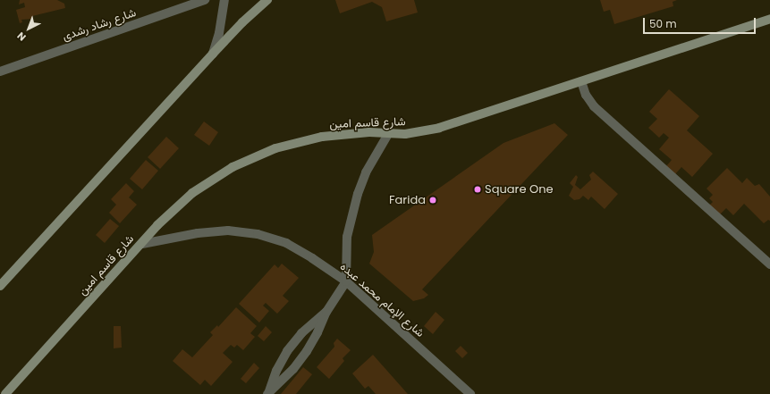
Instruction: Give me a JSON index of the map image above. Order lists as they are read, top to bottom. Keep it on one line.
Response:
{"streets":{"main road":["شارع قاسم امين"],"street":["شارع رشاد رشدى","شارع الإمام محمد عبده"]},"crossings":[["شارع قاسم امين","شارع الإمام محمد عبده"]],"places":["Square One","Farida"],"scale_bar":"50 m","north":"bottom left"}
